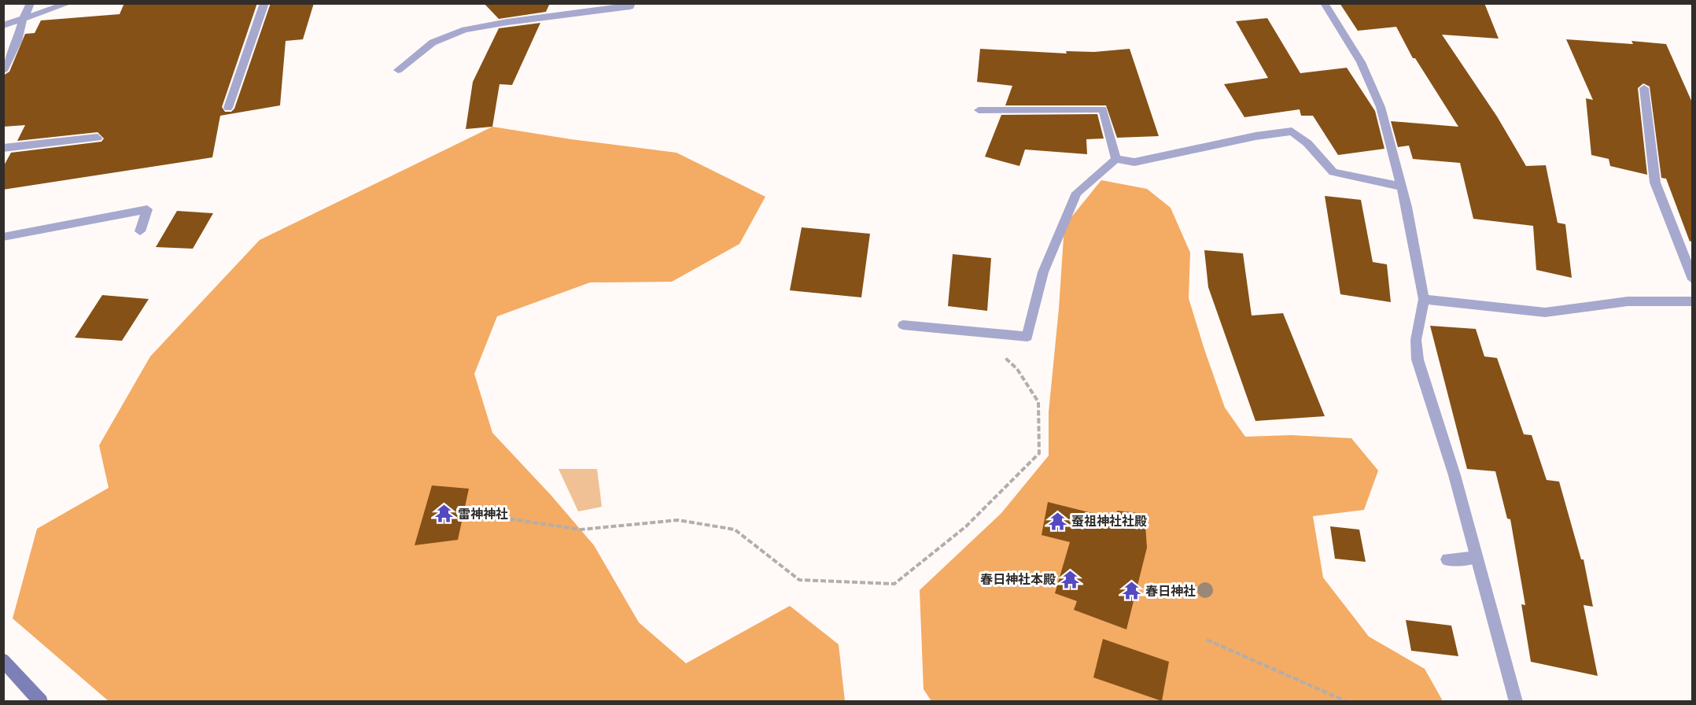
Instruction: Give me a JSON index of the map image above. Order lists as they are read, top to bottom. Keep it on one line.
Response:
{"places":{"temple":["雷神神社","蚕祖神社社殿","春日神社本殿","春日神社"]}}
